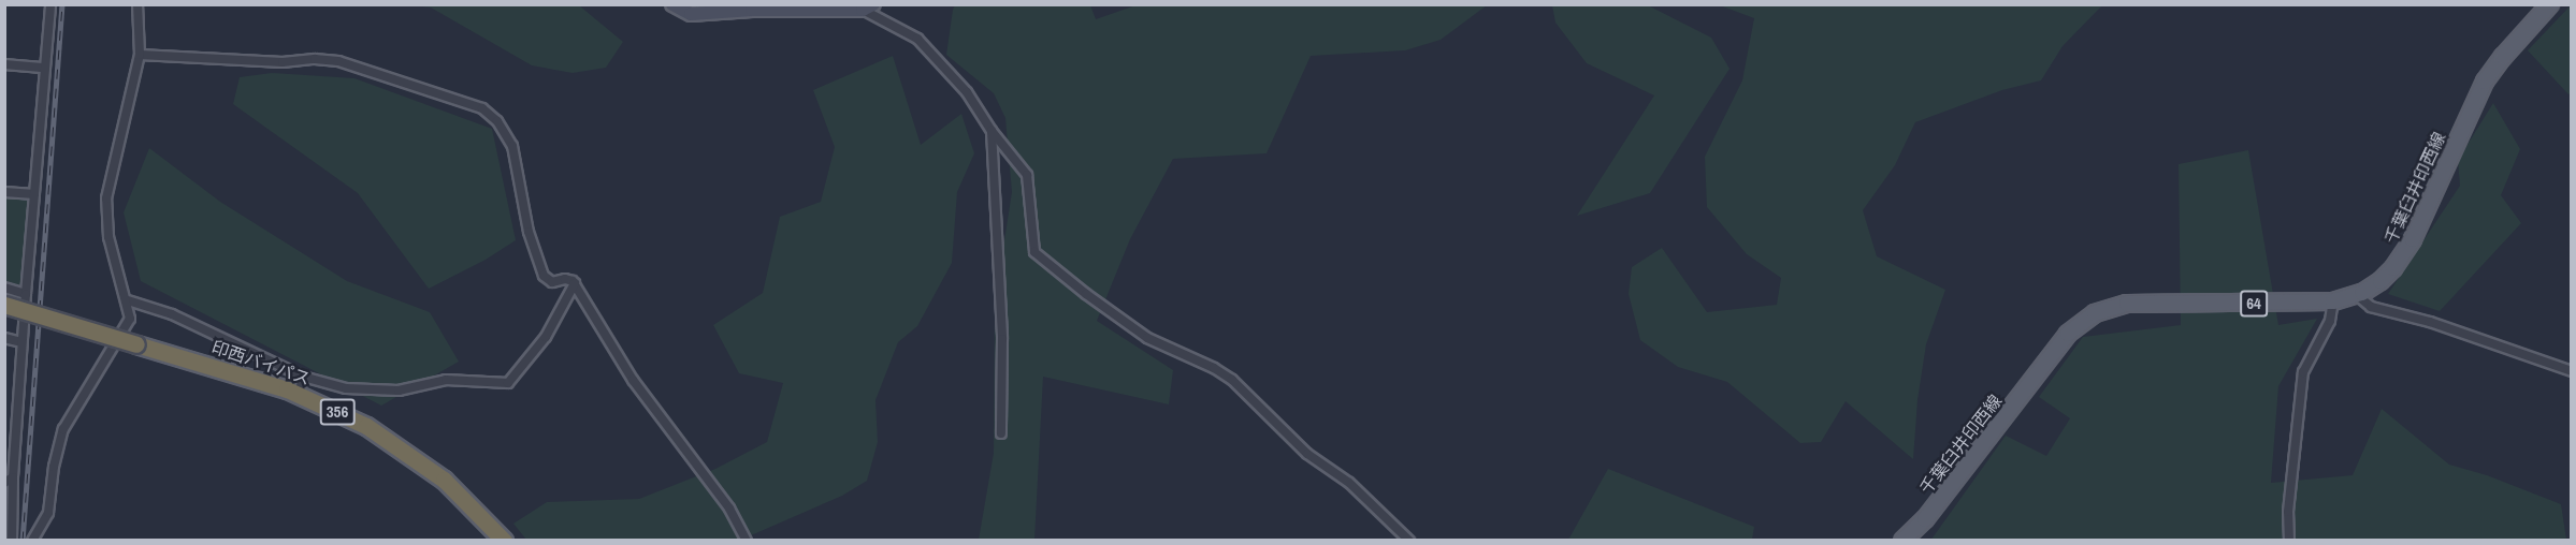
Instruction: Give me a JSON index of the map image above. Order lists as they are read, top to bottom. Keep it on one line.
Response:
{"streets":{"highway":["印西バイパス","356"],"main road":["千葉臼井印西線","64"]}}
